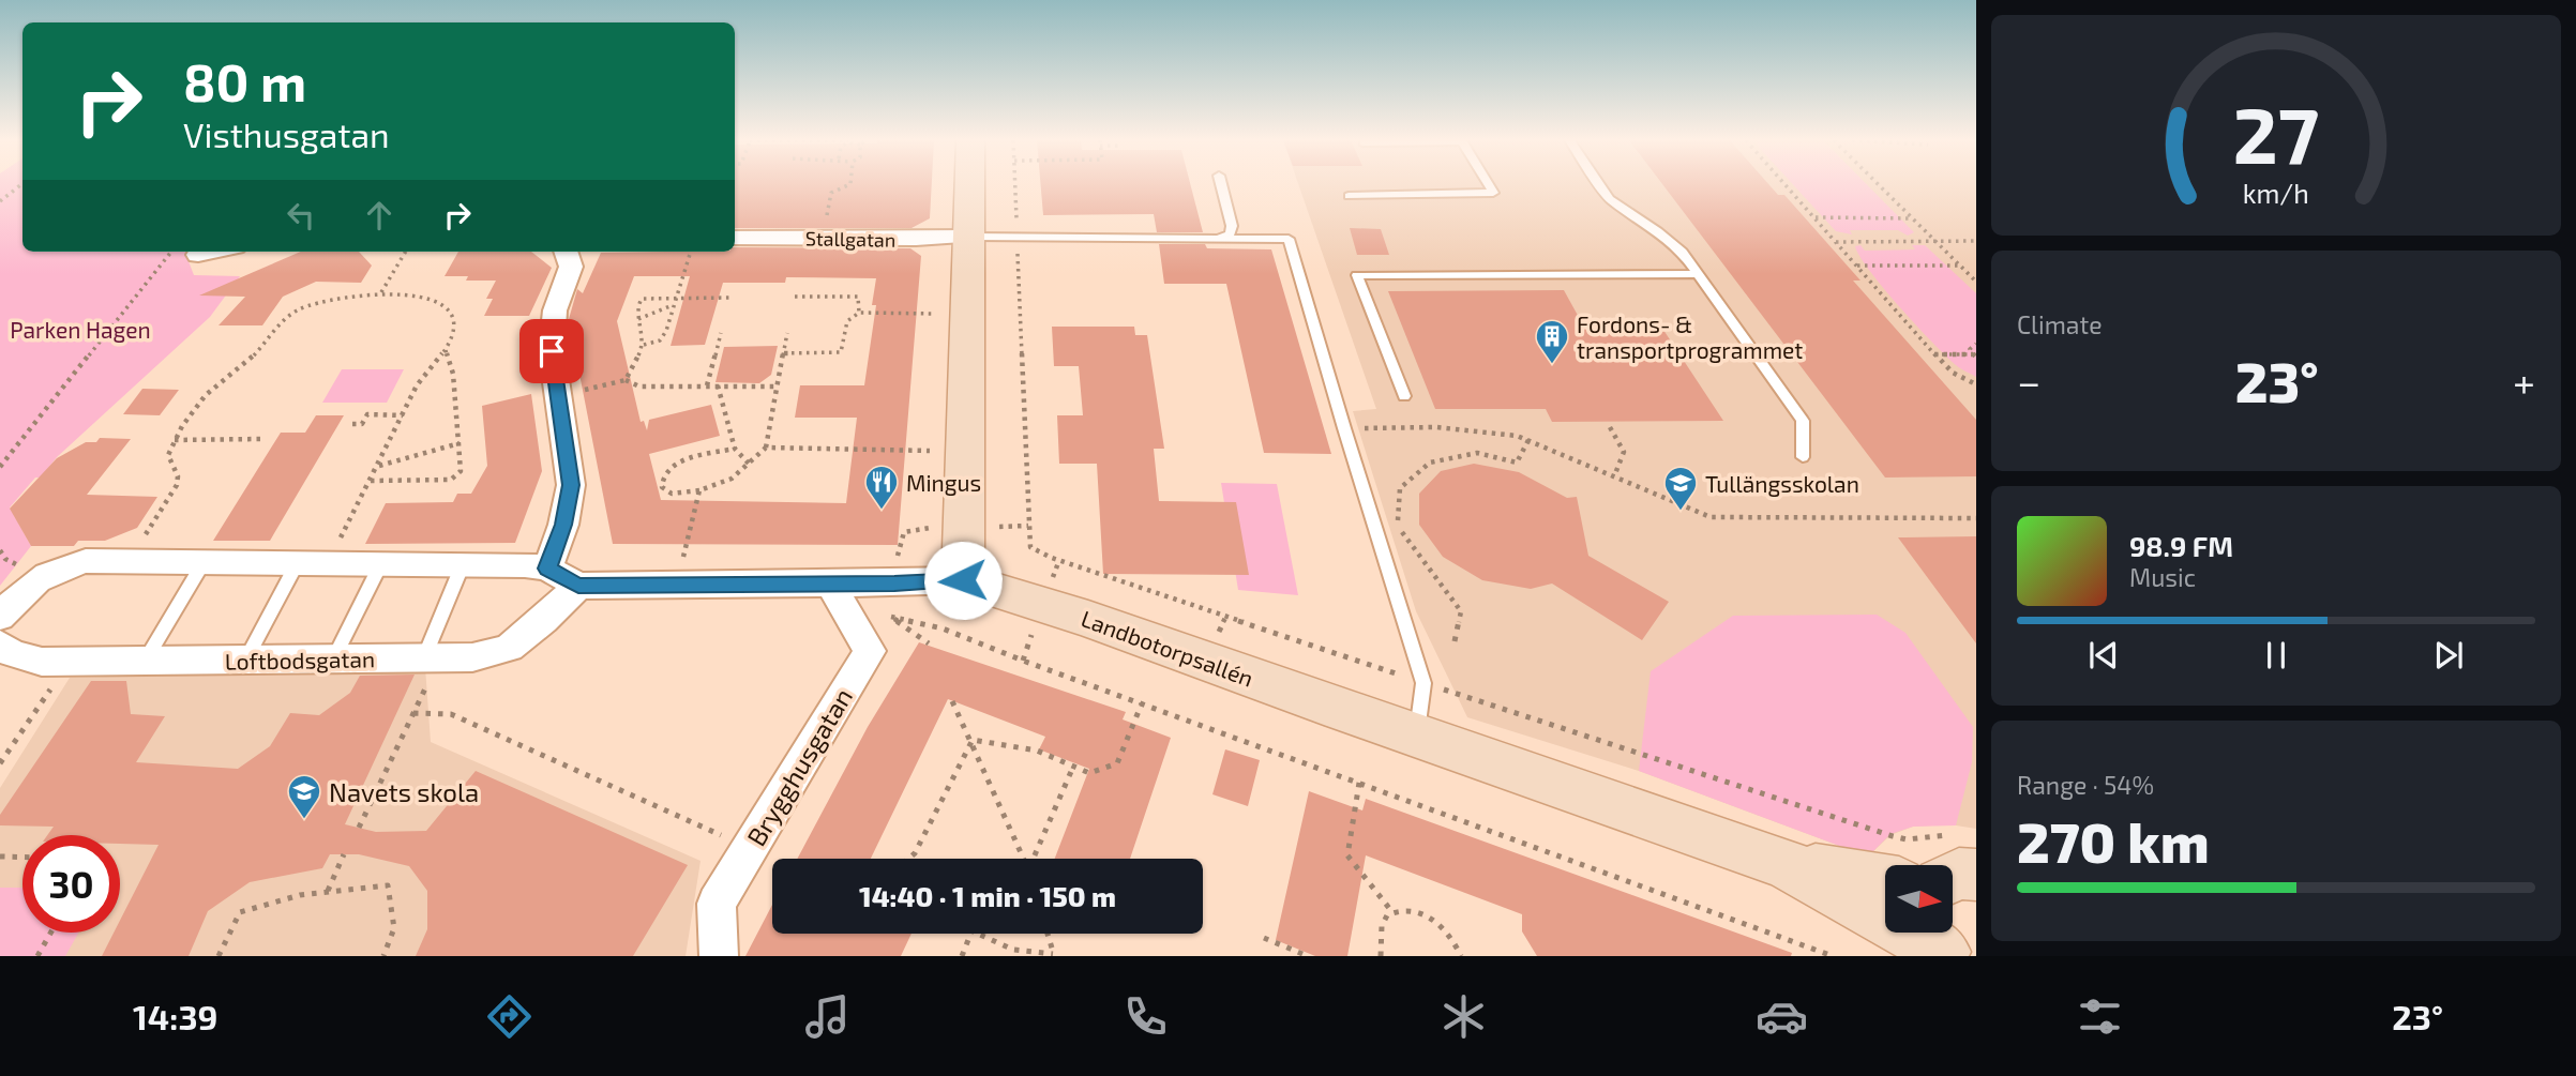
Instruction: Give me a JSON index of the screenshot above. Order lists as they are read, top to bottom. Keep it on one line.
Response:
{"streets":{"street":["Stallgatan","Landbotorpsallén","Loftbodsgatan","Brygghusgatan"]},"parks":["Parken Hagen"],"places":{"building":["Fordons- & transportprogrammet"],"restaurant":["Mingus"],"school or university":["Tullängsskolan","Navets skola"]},"north":"right","page":{"turn":["80 m","Visthusgatan"],"tile":["Climate",["Range · 54%","270 km"]],"heat":["−","23°","+"],"song":["98.9 FM","Music"],"limit":"30","trip":"14:40 · 1 min · 150 m","tabs":["14:39","23°"],"gauge":["27","km/h"]}}
